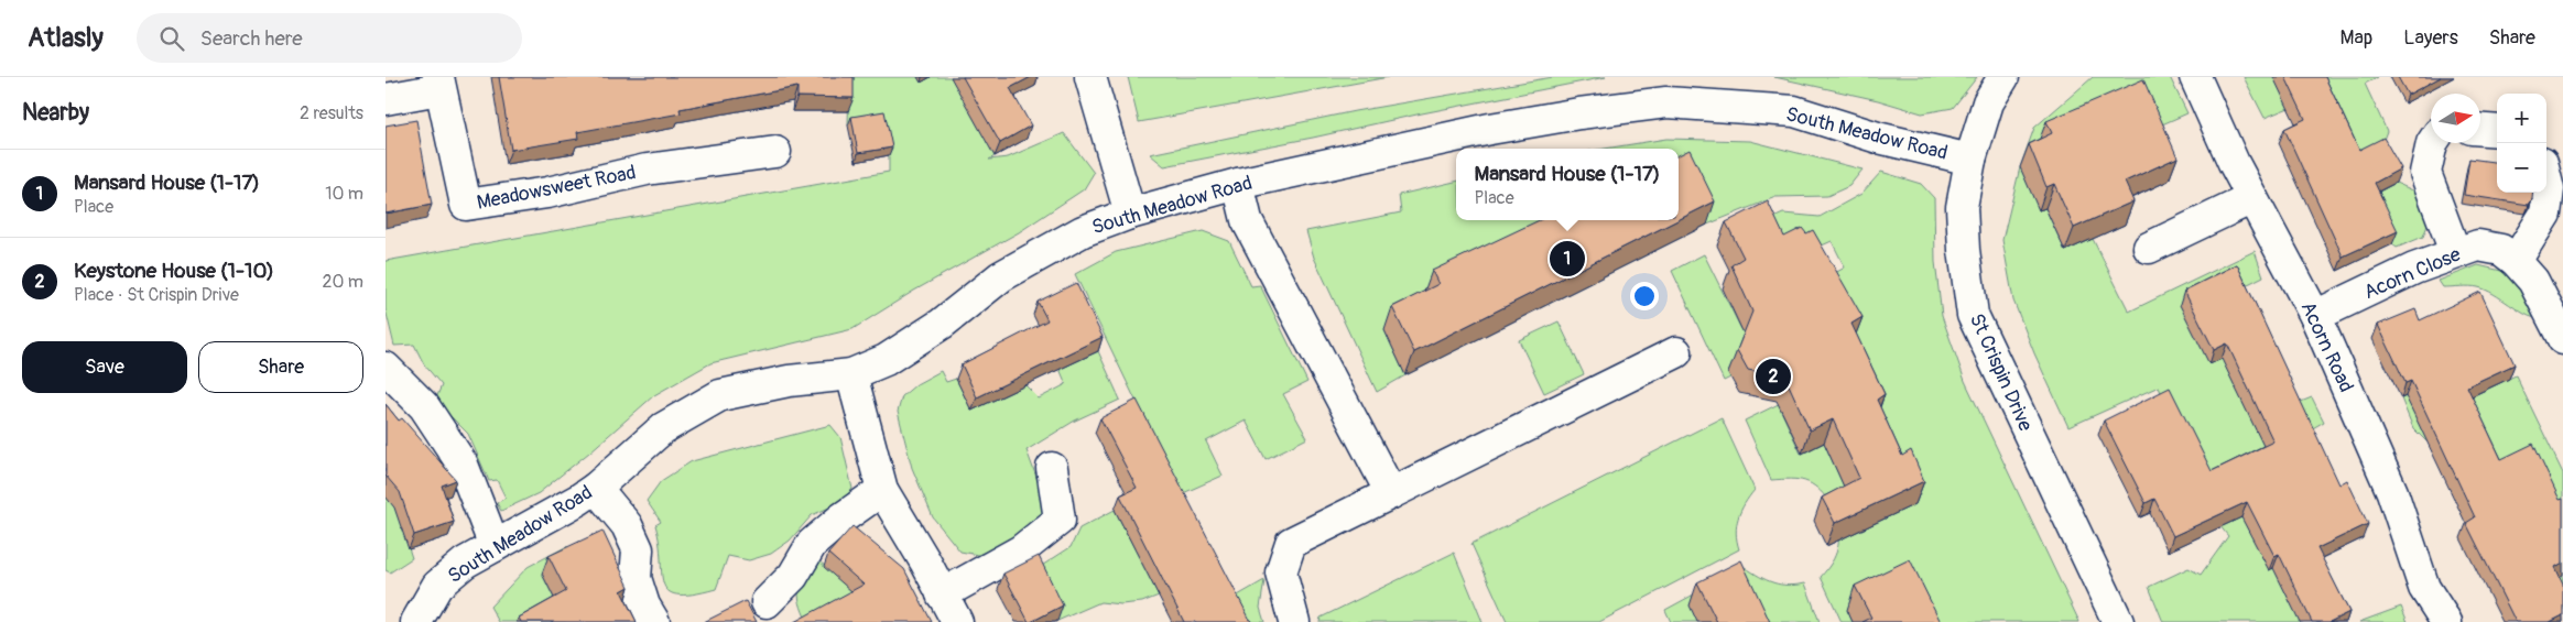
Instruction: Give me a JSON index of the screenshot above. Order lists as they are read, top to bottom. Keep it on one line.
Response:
{"streets":{"street":["South Meadow Road","Meadowsweet Road","Acorn Close","Acorn Road","St Crispin Drive"]},"crossings":[["South Meadow Road","St Crispin Drive"],["Acorn Close","Acorn Road"]],"north":"right","page":{"header":"Atlasly","search":"Search here","nav":["Map","Layers","Share"],"heading":["Nearby","2 results"],"map_buttons":["+","−"],"list":[{"mark":"1","name":"Mansard House (1-17)","note":"Place","value":"10 m"},{"mark":"2","name":"Keystone House (1-10)","note":"Place · St Crispin Drive","value":"20 m"}],"popup":["Mansard House (1-17)","Place"],"pins":["1","2"],"buttons":["Save","Share"]}}
